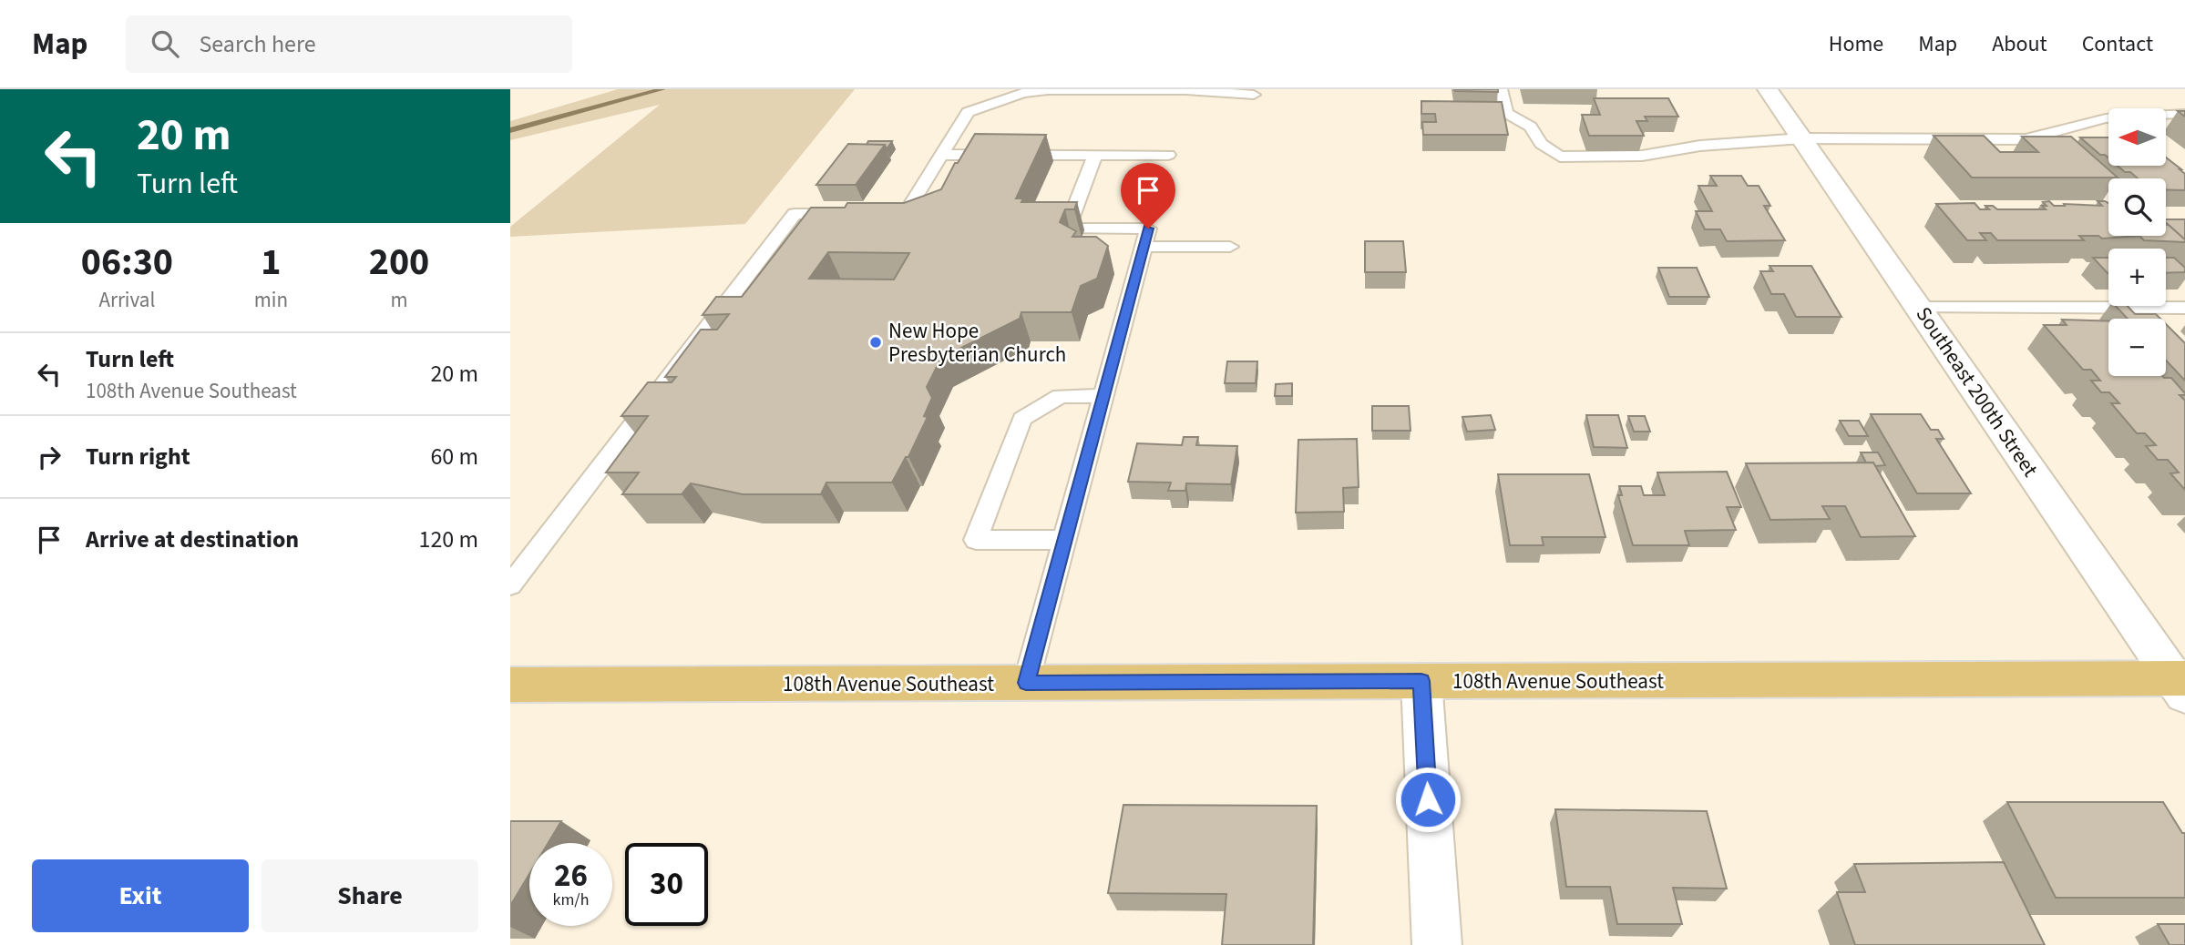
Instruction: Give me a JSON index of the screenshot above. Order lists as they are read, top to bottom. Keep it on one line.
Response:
{"streets":{"main road":["108th Avenue Southeast"],"street":["Southeast 200th Street"]},"crossings":[["Southeast 200th Street","108th Avenue Southeast"]],"places":["New Hope Presbyterian Church"],"north":"left","page":{"header":"Map","search":"Search here","nav":["Home","Map","About","Contact"],"turn":["20 m","Turn left"],"map_buttons":["+","−"],"eta":["06:30","Arrival","1","min","200","m"],"list":[{"name":"Turn left","note":"108th Avenue Southeast","value":"20 m"},{"name":"Turn right","value":"60 m"},{"name":"Arrive at destination","value":"120 m"}],"speed":"26 km/h","limit":"30","buttons":["Exit","Share"]}}
